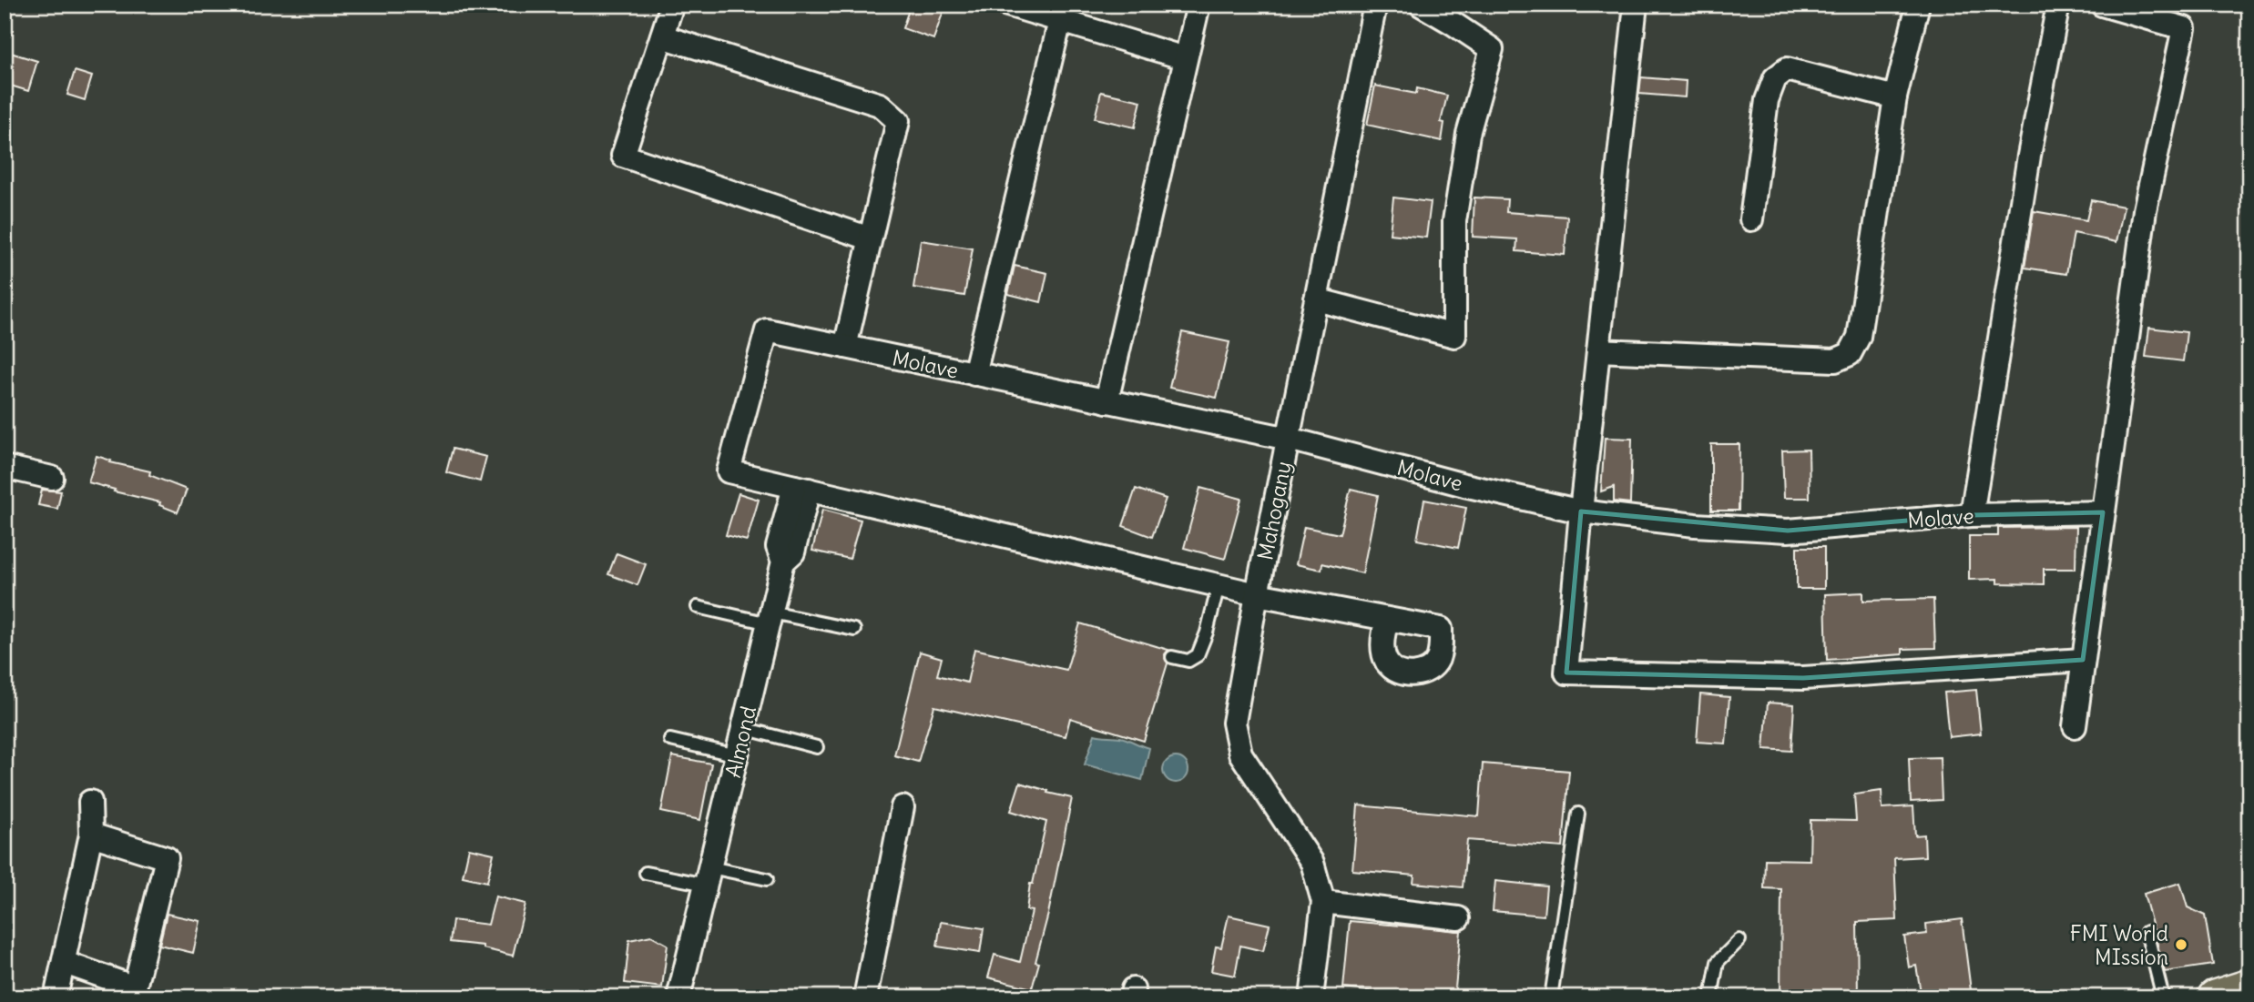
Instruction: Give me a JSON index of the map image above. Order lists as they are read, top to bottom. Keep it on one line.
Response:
{"streets":{"street":["Molave","Mahogany","Almond"]},"crossings":[["Molave","Mahogany"],["Molave","Almond"]],"places":["FMI World MIssion"]}
